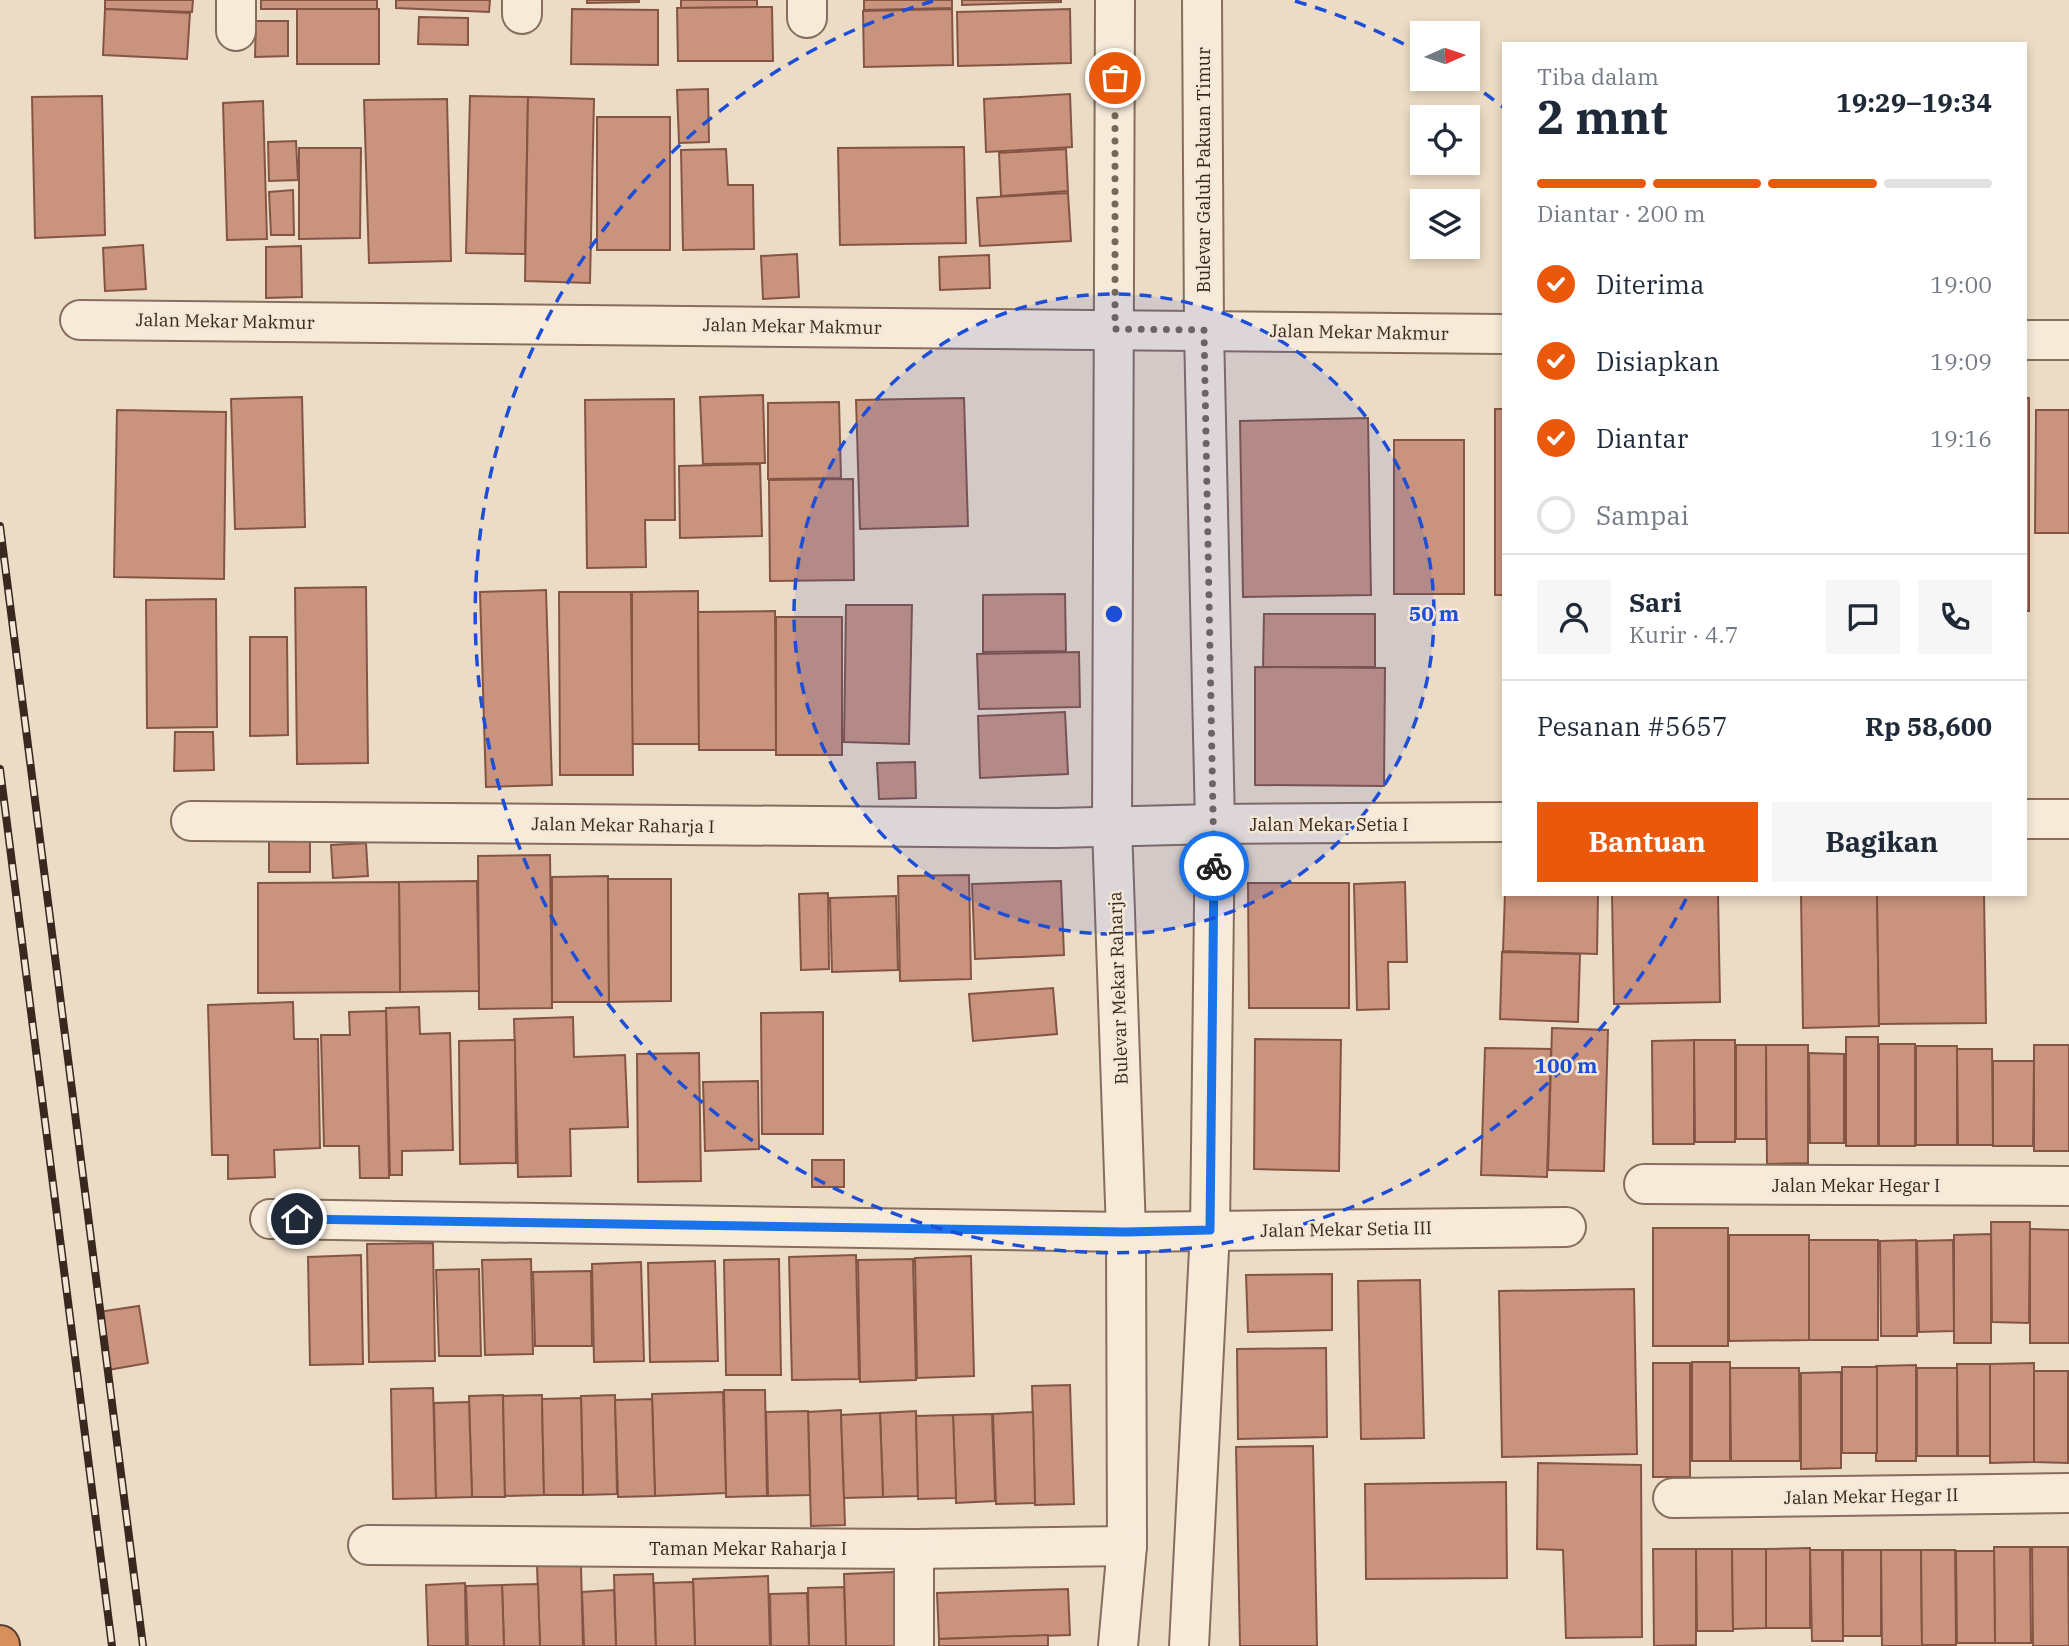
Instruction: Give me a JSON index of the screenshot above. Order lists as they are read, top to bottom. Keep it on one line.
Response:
{"streets":{"street":["Bulevar Galuh Pakuan Timur","Jalan Mekar Makmur","Jalan Mekar Setia I","Jalan Mekar Raharja I","Bulevar Mekar Raharja","Jalan Mekar Hegar I","Jalan Mekar Setia III","Jalan Mekar Hegar II","Taman Mekar Raharja I"]},"crossings":[["Bulevar Galuh Pakuan Timur","Jalan Mekar Makmur"],["Jalan Mekar Makmur","Bulevar Mekar Raharja"],["Jalan Mekar Setia I","Jalan Mekar Raharja I"],["Jalan Mekar Setia I","Bulevar Mekar Raharja"],["Jalan Mekar Raharja I","Bulevar Mekar Raharja"],["Bulevar Mekar Raharja","Jalan Mekar Setia III"],["Bulevar Mekar Raharja","Taman Mekar Raharja I"]],"north":"right","page":{"heading":["2 mnt","Tiba dalam","19:29–19:34"],"panel":["Sari","Kurir · 4.7","Pesanan #5657","Rp 58,600"],"bar":"Diantar · 200 m","list":[["Diterima","19:00"],["Disiapkan","19:09"],["Diantar","19:16"],"Sampai"],"buttons":["Bantuan","Bagikan"]},"rings":["50 m","100 m"]}
